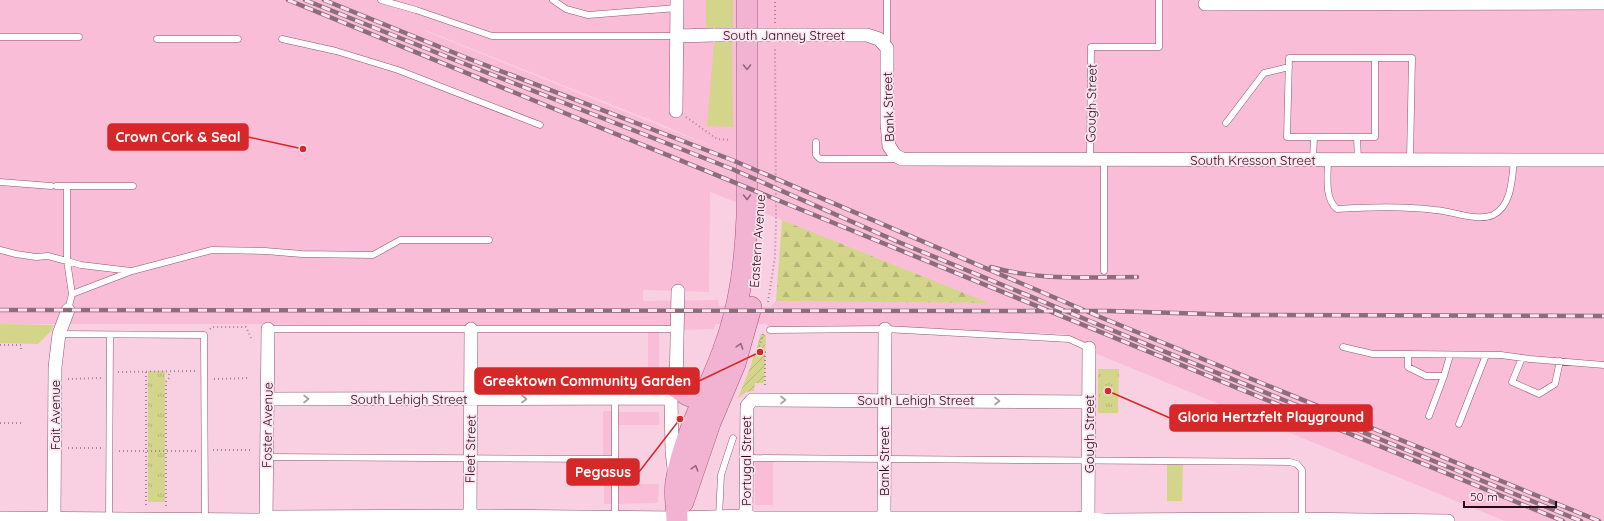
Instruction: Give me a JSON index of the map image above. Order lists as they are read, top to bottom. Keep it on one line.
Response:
{"streets":{"main road":["Eastern Avenue"],"street":["South Janney Street","Gough Street","Bank Street","South Kresson Street","South Lehigh Street","Fait Avenue","Foster Avenue","Fleet Street","Portugal Street"]},"crossings":[["South Janney Street","Bank Street"],["Gough Street","South Kresson Street"],["Gough Street","South Lehigh Street"],["Bank Street","South Kresson Street"],["Bank Street","South Lehigh Street"],["Eastern Avenue","South Lehigh Street"],["South Lehigh Street","Foster Avenue"],["South Lehigh Street","Fleet Street"],["South Lehigh Street","Portugal Street"]],"one_way":["South Lehigh Street"],"places":["Crown Cork & Seal","Greektown Community Garden","Gloria Hertzfelt Playground","Pegasus"],"scale_bar":"50 m"}
